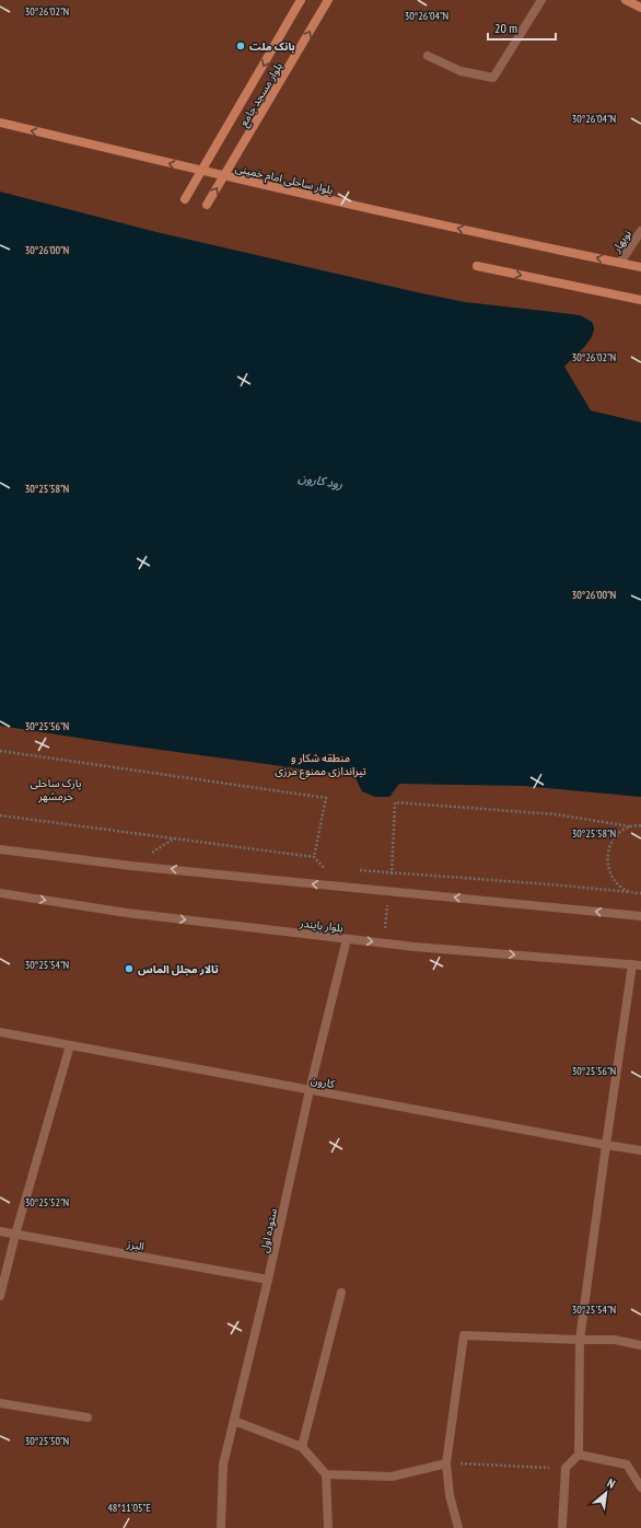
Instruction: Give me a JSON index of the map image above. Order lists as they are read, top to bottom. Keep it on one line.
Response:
{"streets":{"main road":["بلوار مسجد جامع","بلوار ساحلی امام خمینی"],"street":["نوبهار","بلوار بایندر","کارون","ستوده اول","البرز"]},"crossings":[["بلوار مسجد جامع","بلوار ساحلی امام خمینی"],["بلوار ساحلی امام خمینی","نوبهار"],["بلوار بایندر","ستوده اول"],["کارون","ستوده اول"],["ستوده اول","البرز"]],"one_way":["بلوار ساحلی امام خمینی"],"water":["رود کارون"],"parks":["منطقه شکار و تیراندازی ممنوع مرزی","پارک ساحلی خرمشهر"],"places":["بانک ملت","تالار مجلل الماس"],"scale_bar":"20 m","north":"top right","coordinates":["30°26'02\"N","30°26'04\"N","30°26'00\"N","30°25'58\"N","30°25'56\"N","30°25'54\"N","30°25'52\"N","30°25'50\"N","48°11'05\"E"]}
